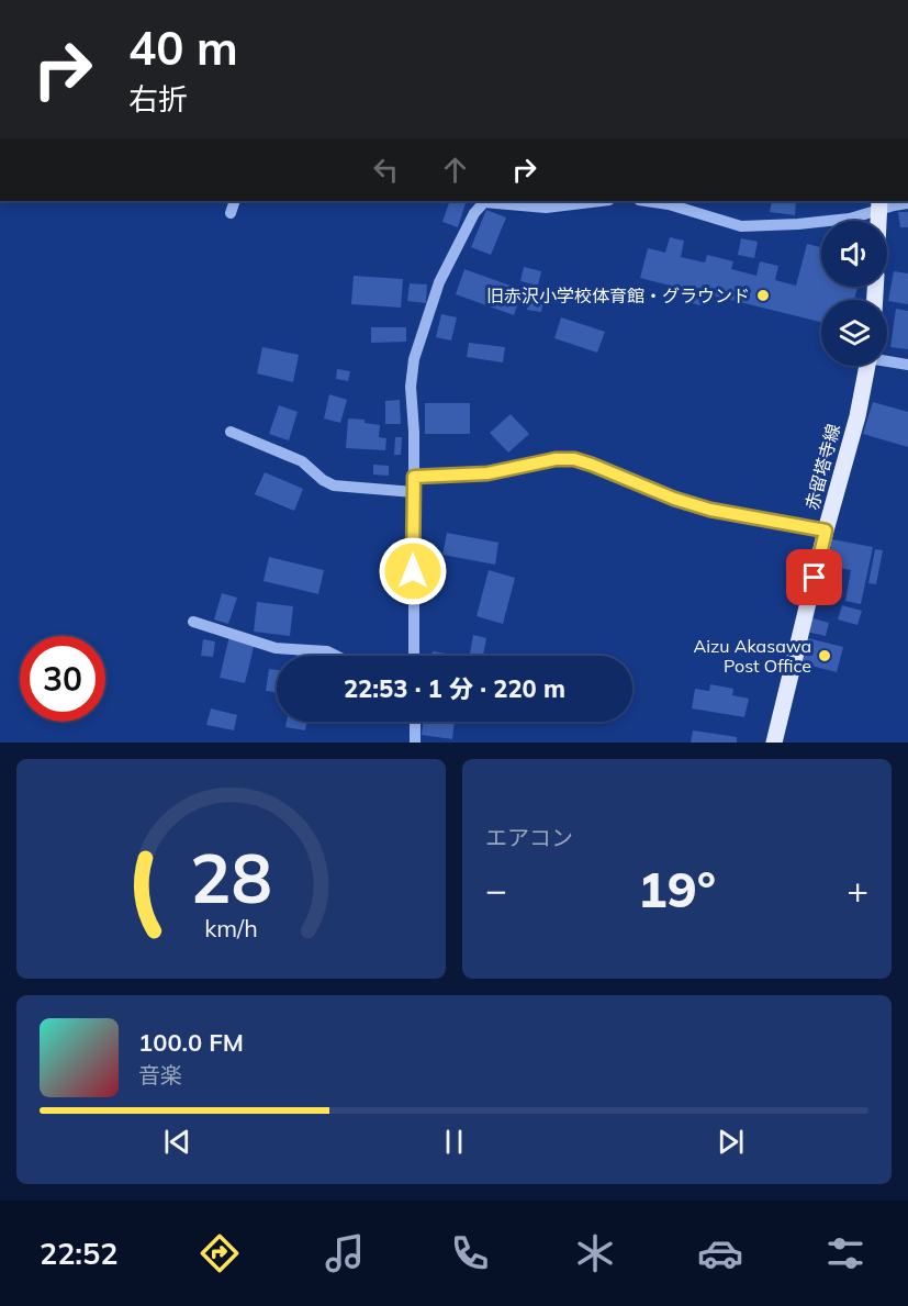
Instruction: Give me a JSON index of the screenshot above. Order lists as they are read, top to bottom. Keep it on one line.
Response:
{"streets":{"main road":["赤留塔寺線"]},"places":["旧赤沢小学校体育館・グラウンド","Aizu Akasawa Post Office"],"page":{"turn":["40 m","右折"],"limit":"30","trip":"22:53 · 1 分 · 220 m","tile":"エアコン","heat":["−","19°","+"],"song":["100.0 FM","音楽"],"tabs":"22:52","gauge":["28","km/h"]}}
